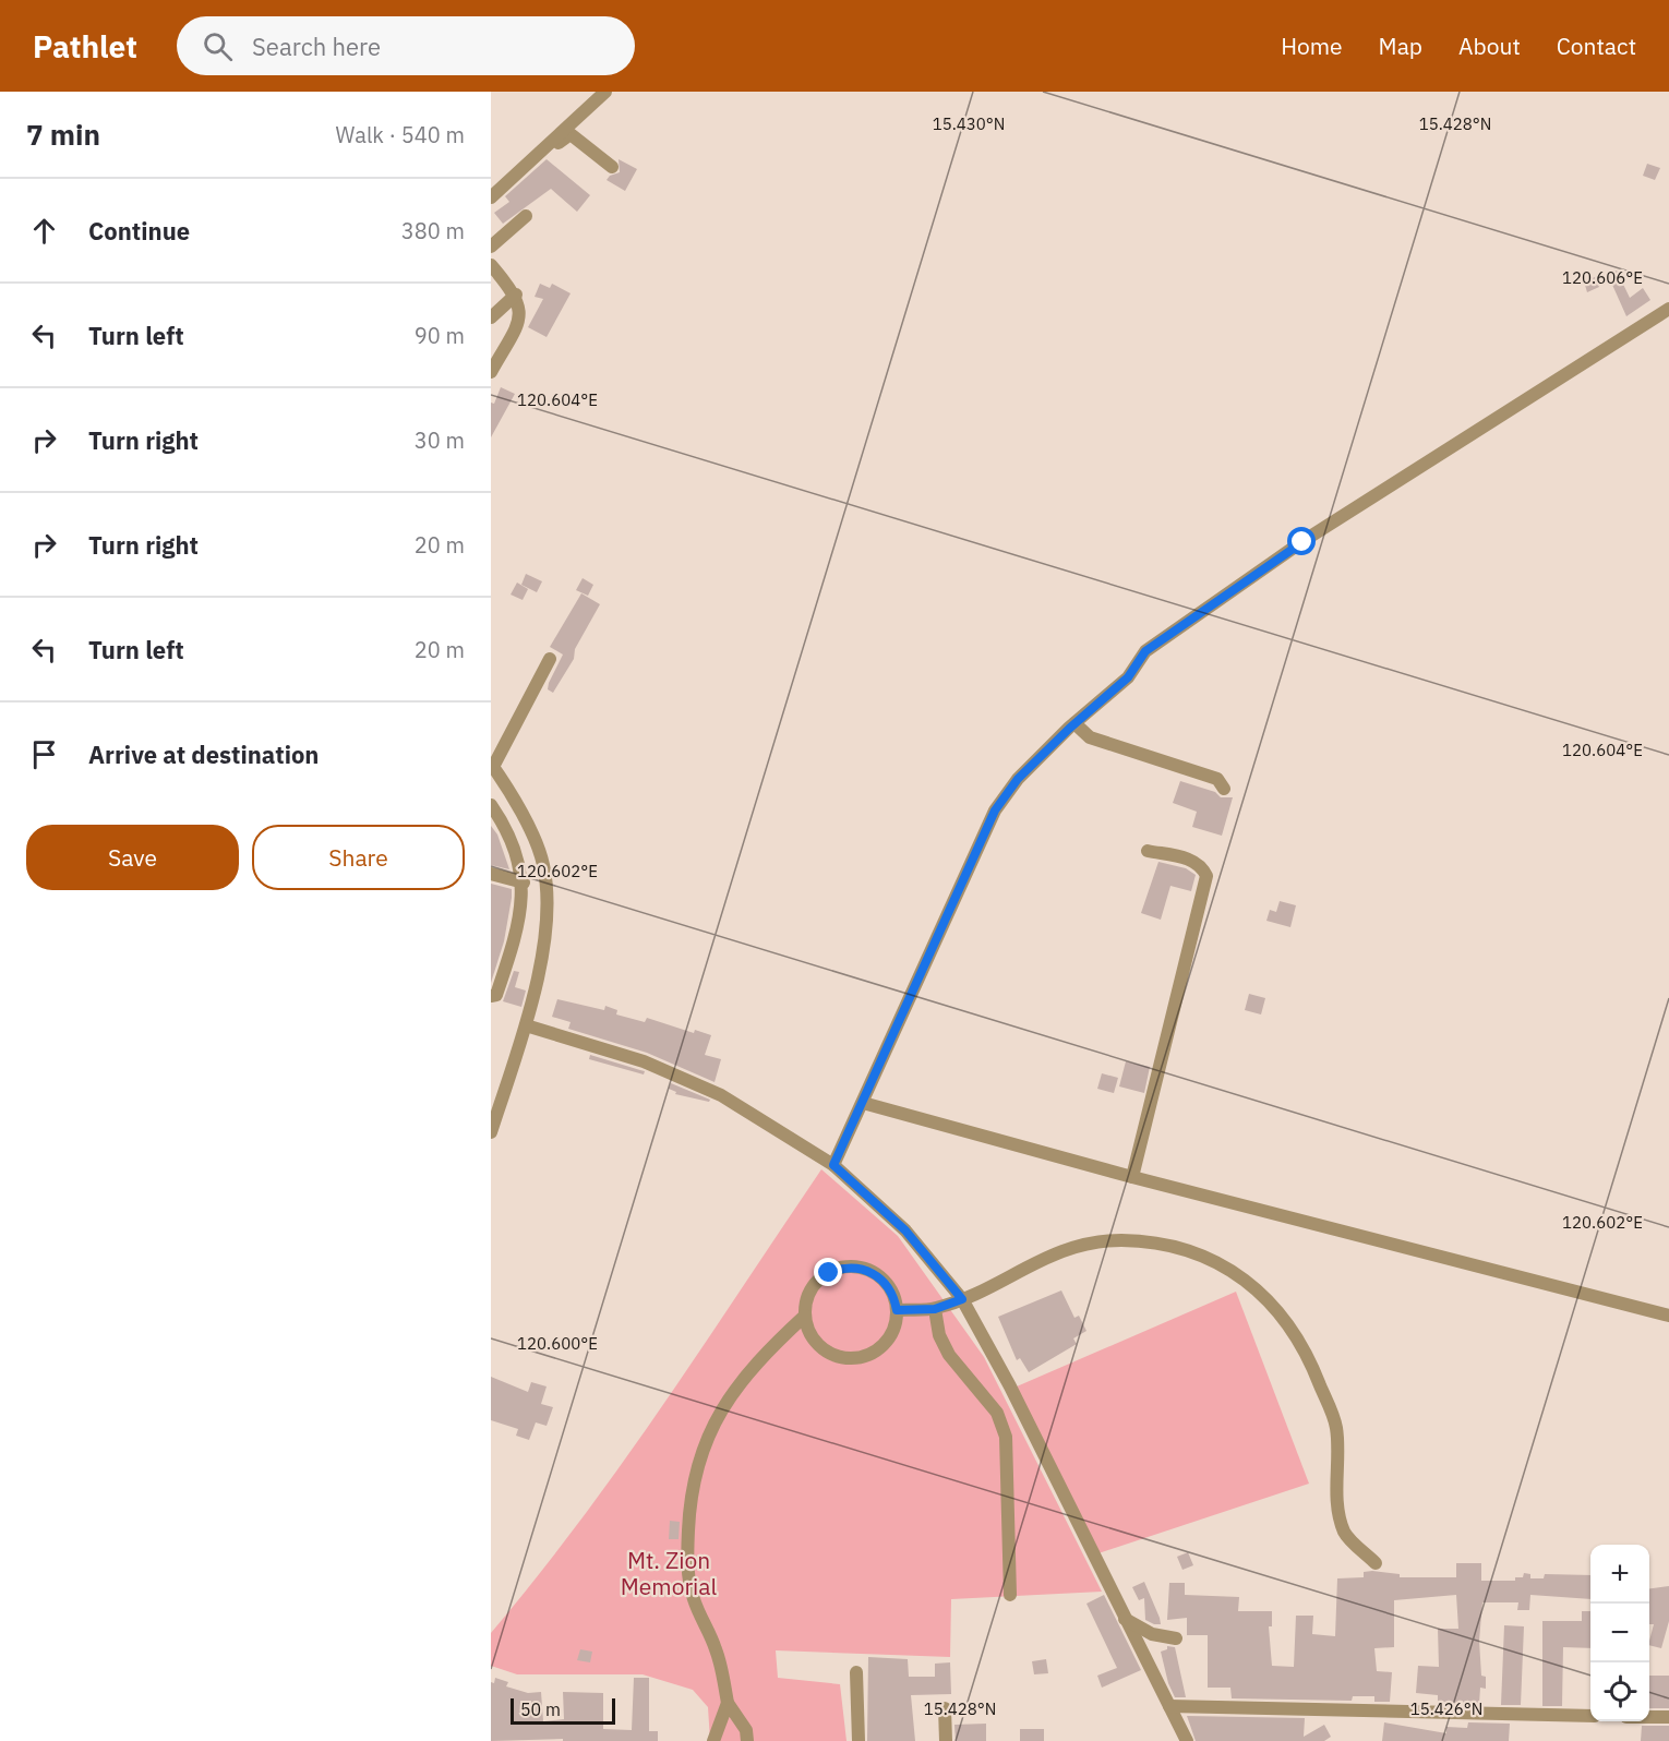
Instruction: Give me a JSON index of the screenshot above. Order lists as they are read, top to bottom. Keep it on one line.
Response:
{"parks":["Mt. Zion Memorial"],"scale_bar":"50 m","page":{"header":"Pathlet","search":"Search here","nav":["Home","Map","About","Contact"],"heading":["7 min","Walk · 540 m"],"list":[["Continue","380 m"],["Turn left","90 m"],["Turn right","30 m"],["Turn right","20 m"],["Turn left","20 m"],"Arrive at destination"],"buttons":["Save","Share"],"map_buttons":["+","−"],"scale":"50 m"},"coordinates":["15.430°N","15.428°N","120.606°E","120.604°E","120.602°E","120.600°E","15.426°N"]}
